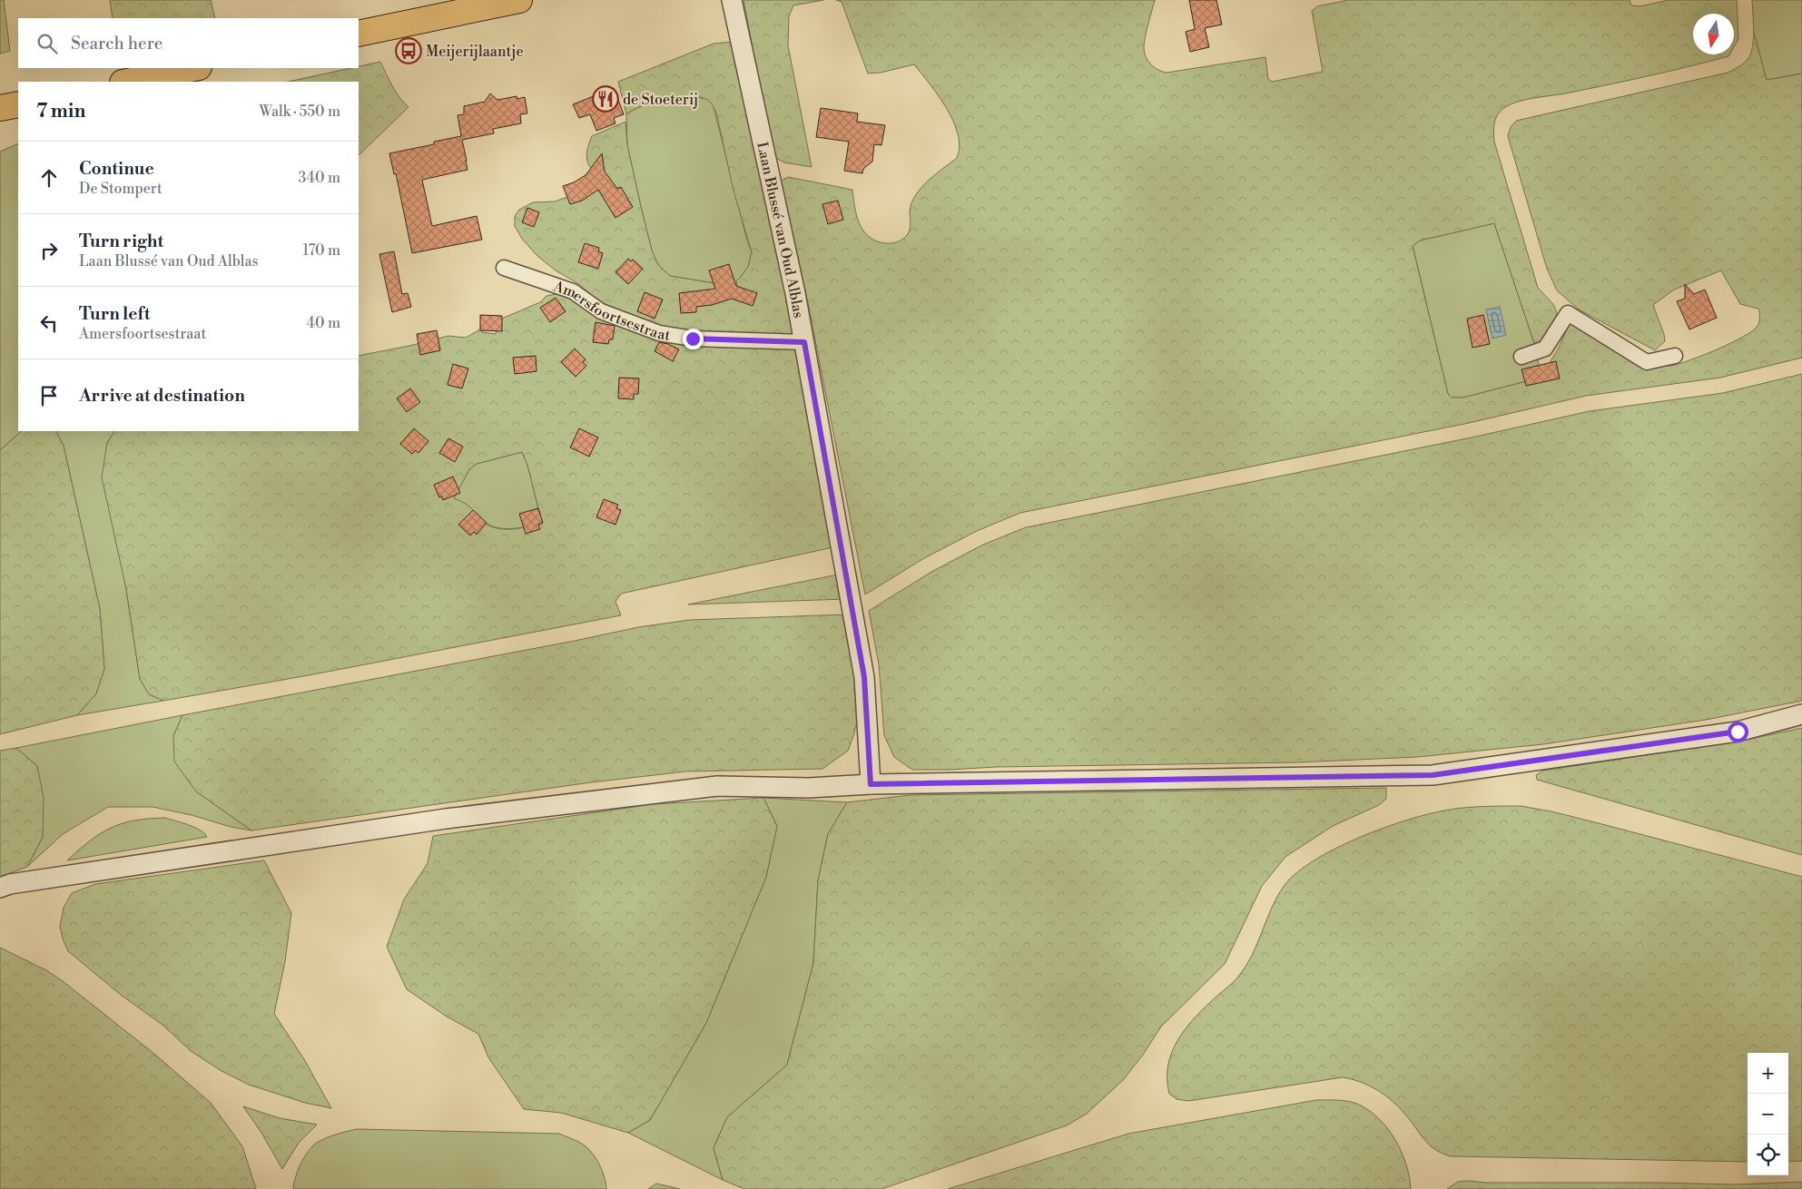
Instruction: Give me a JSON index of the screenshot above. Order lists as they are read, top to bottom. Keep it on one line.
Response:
{"streets":{"street":["Laan Blussé van Oud Alblas","Amersfoortsestraat"]},"crossings":[["Laan Blussé van Oud Alblas","Amersfoortsestraat"]],"places":{"bus stop":["Meijerijlaantje"],"restaurant":["de Stoeterij"]},"north":"bottom","page":{"search":"Search here","heading":["7 min","Walk · 550 m"],"list":[["Continue","De Stompert","340 m"],["Turn right","Laan Blussé van Oud Alblas","170 m"],["Turn left","Amersfoortsestraat","40 m"],"Arrive at destination"],"map_buttons":["+","−"]}}
